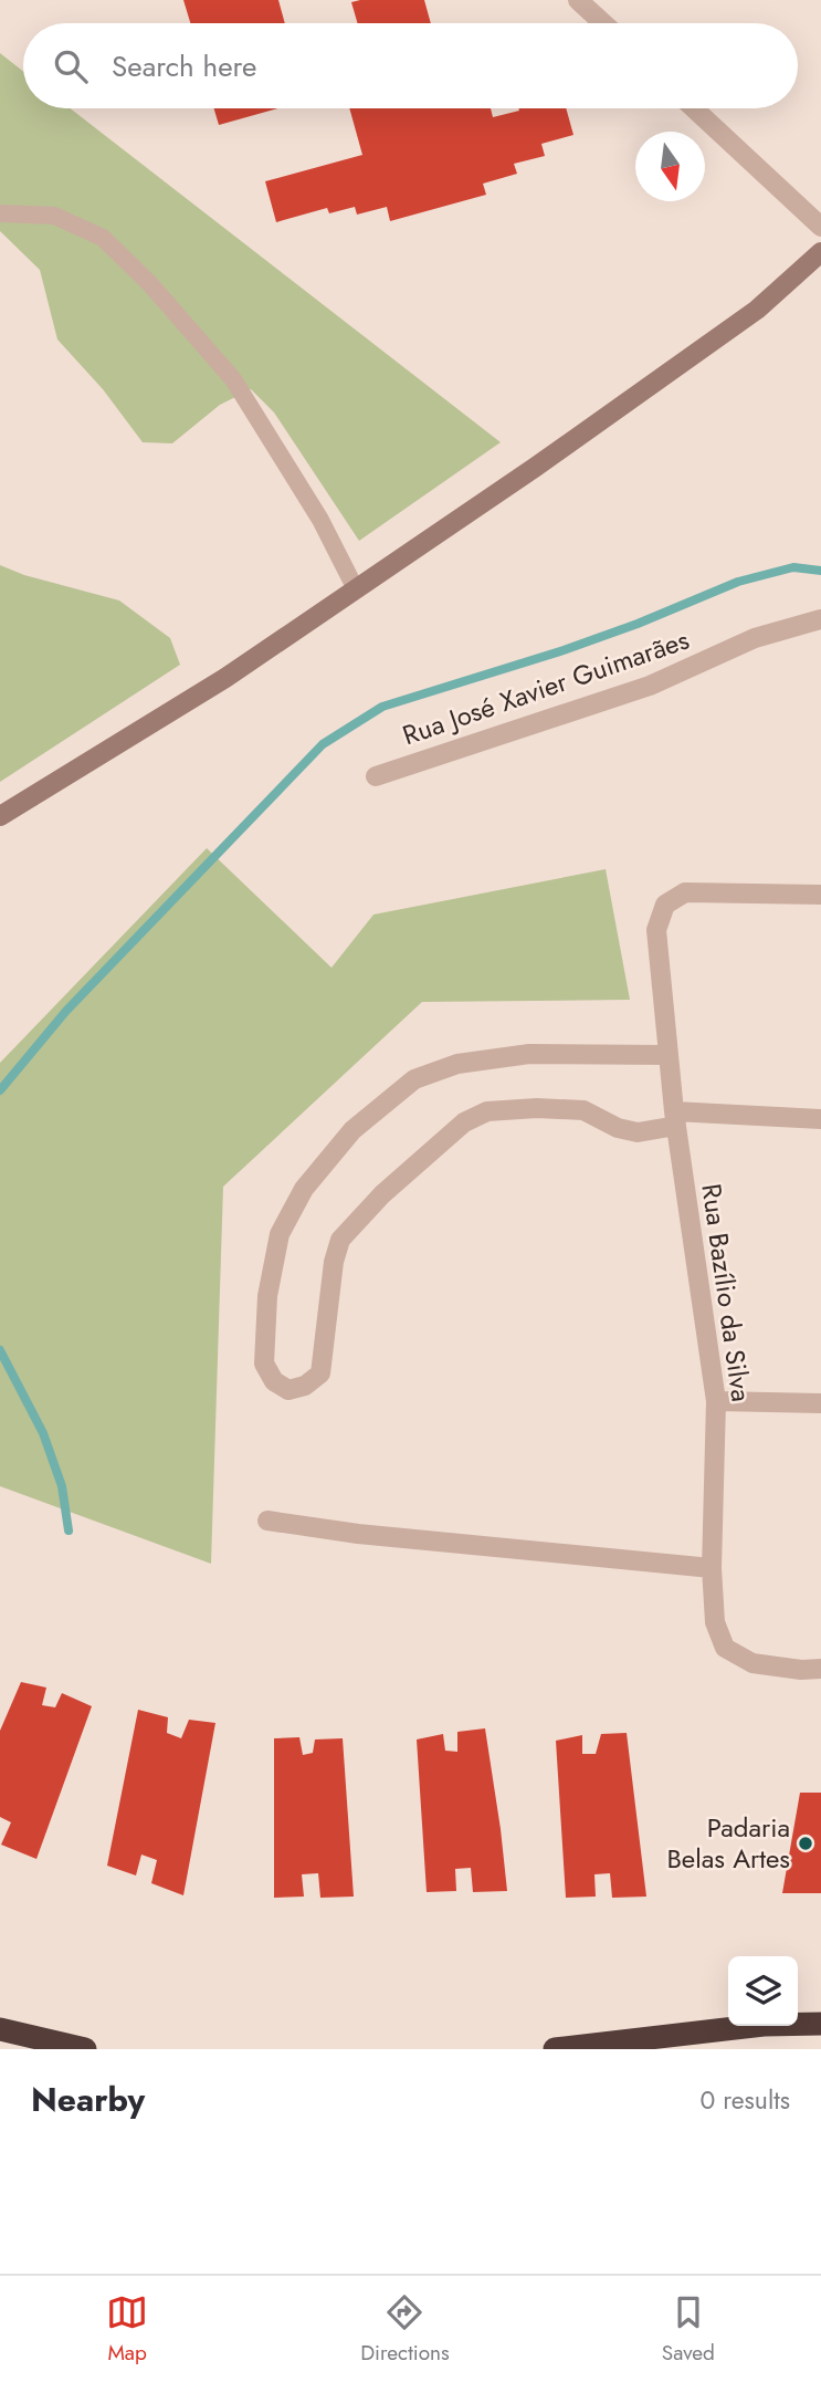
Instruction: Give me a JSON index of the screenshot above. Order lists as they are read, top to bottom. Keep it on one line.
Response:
{"streets":{"street":["Rua José Xavier Guimarães","Rua Bazílio da Silva"]},"places":["Padaria Belas Artes"],"north":"bottom","page":{"search":"Search here","heading":["Nearby","0 results"],"nav":["Map","Directions","Saved"]}}
